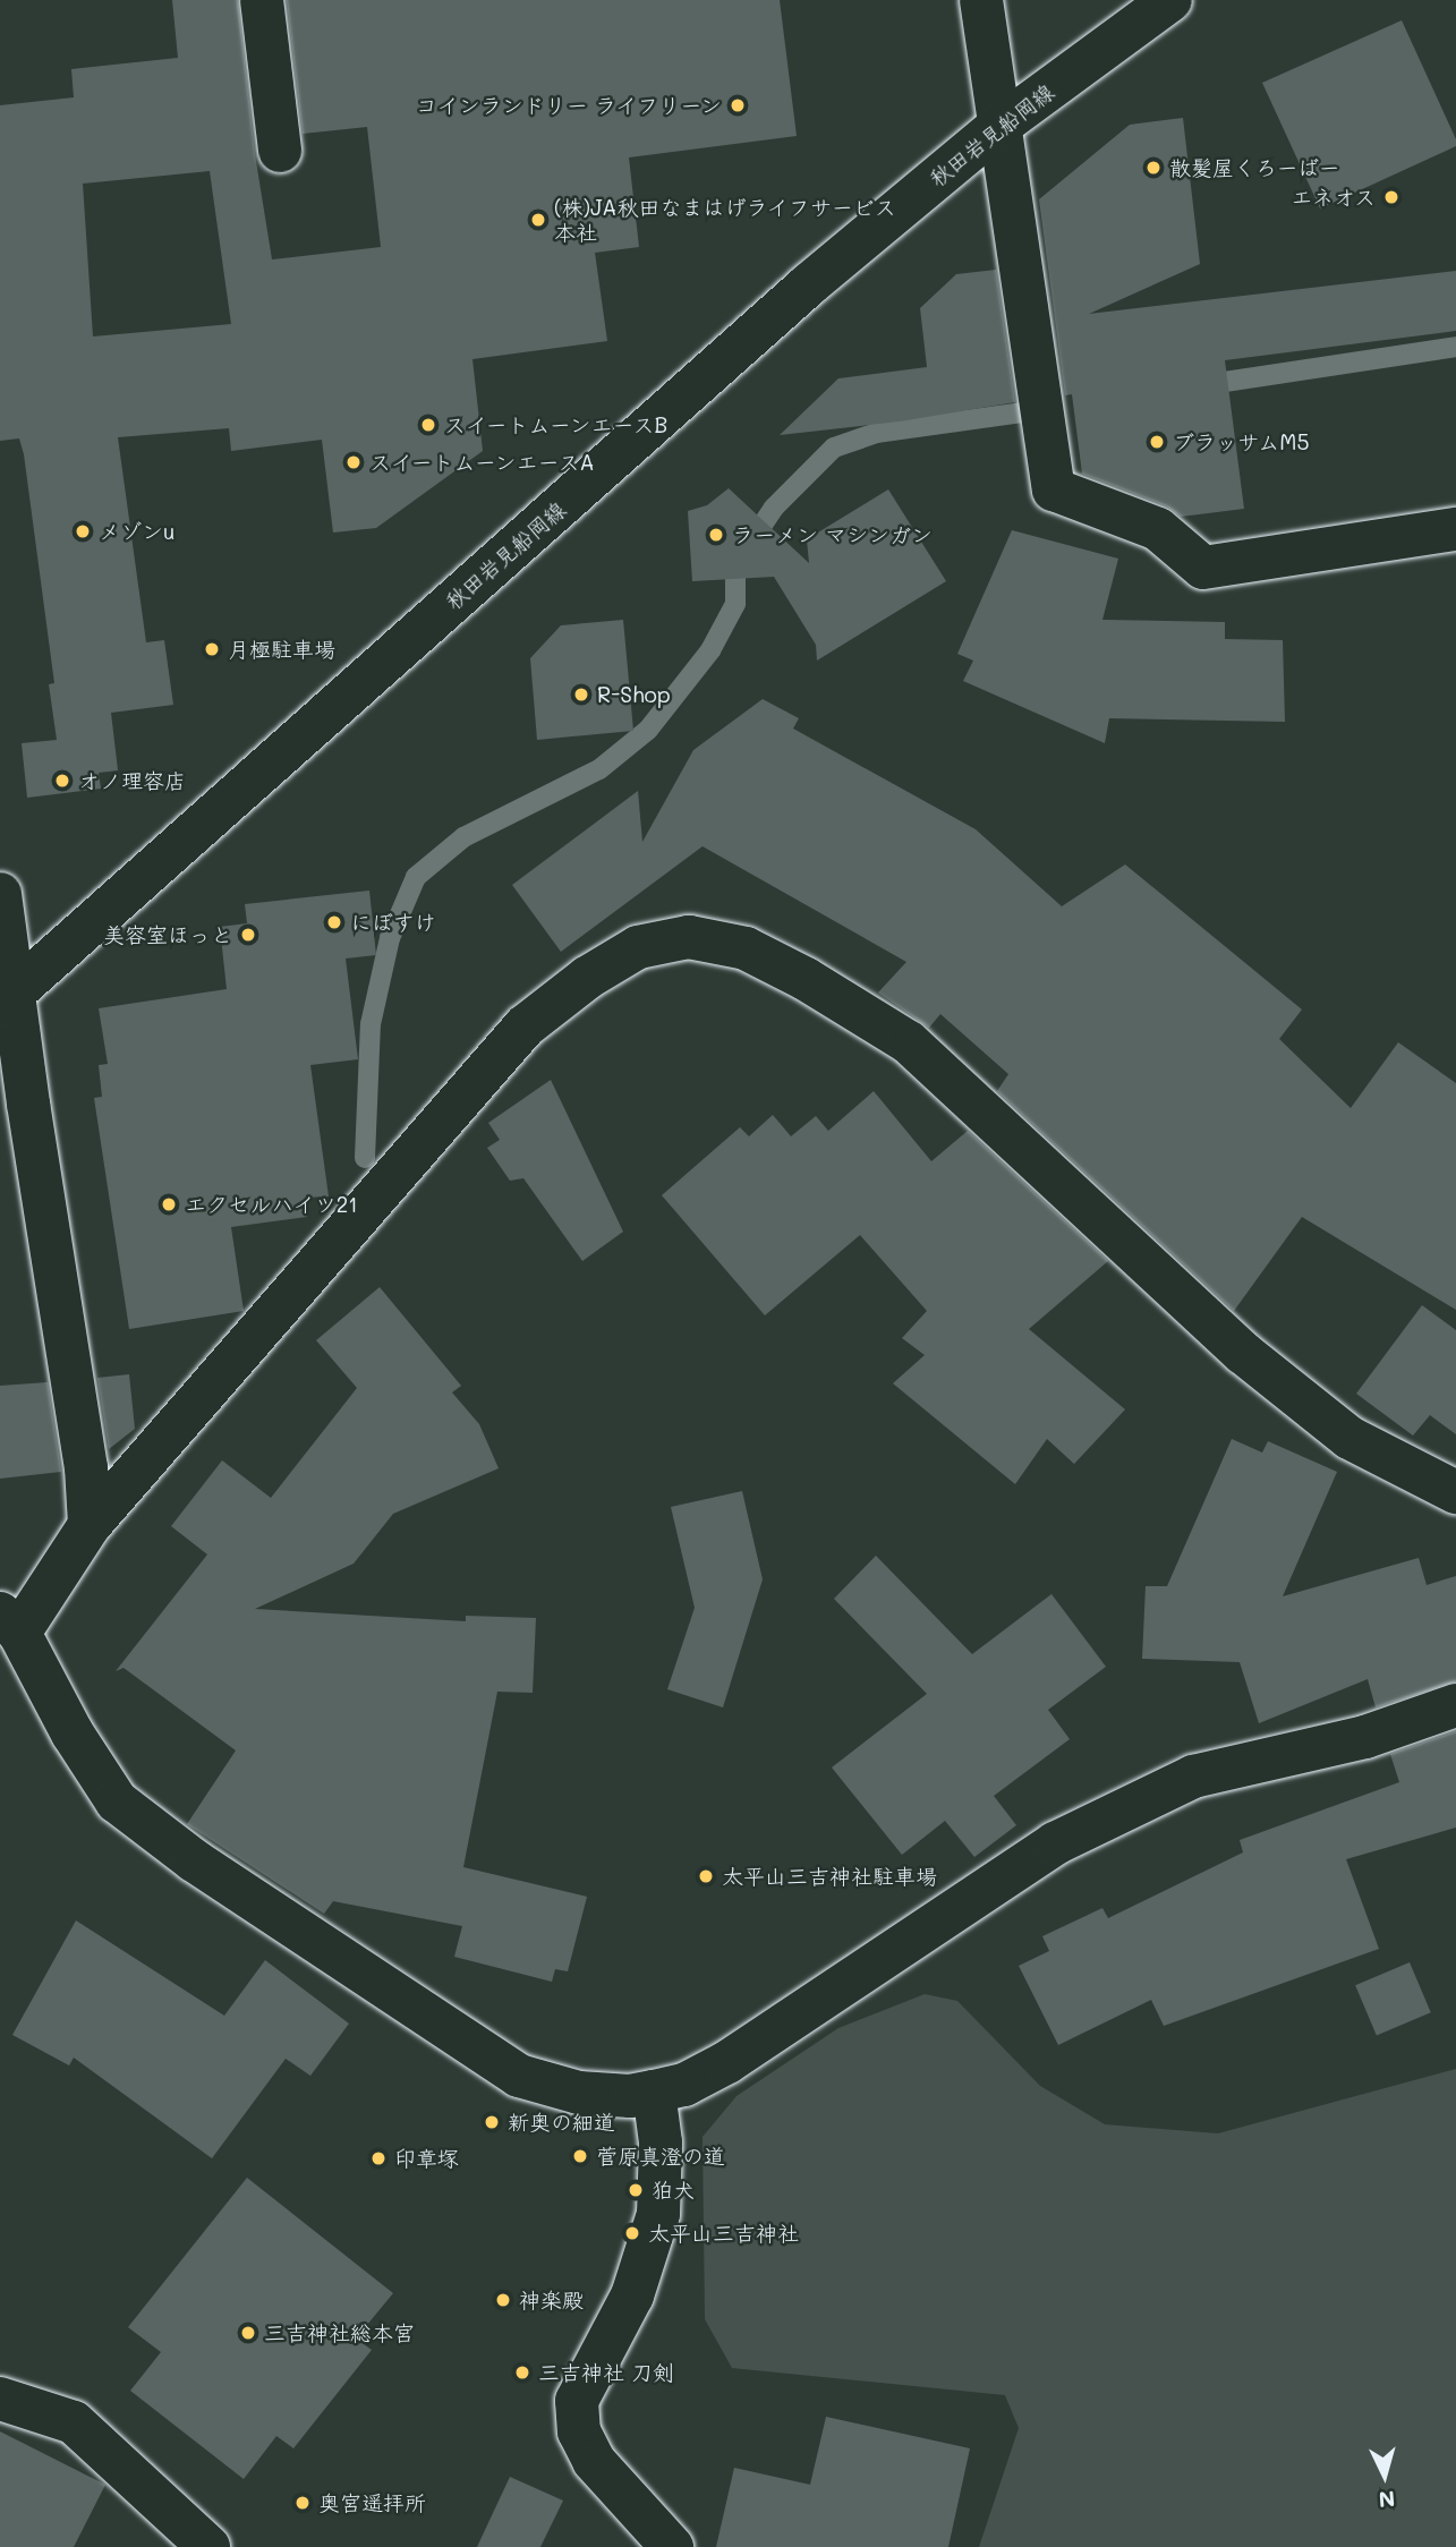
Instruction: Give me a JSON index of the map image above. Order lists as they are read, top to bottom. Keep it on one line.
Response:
{"streets":{"street":["秋田岩見船岡線"]},"places":["コインランドリー ライフリーン","散髪屋くろーばー","エネオス","(株)JA秋田なまはげライフサービス 本社","スイートムーンエースB","ブラッサムM5","スイートムーンエースA","メゾンu","ラーメン マシンガン","月極駐車場","R-Shop","オノ理容店","にぼすけ","美容室ほっと","エクセルハイツ21","太平山三吉神社駐車場","新奥の細道","菅原真澄の道","印章塚","狛犬","太平山三吉神社","神楽殿","三吉神社総本宮","三吉神社 刀剣","奥宮遥拝所"],"north":"bottom"}
